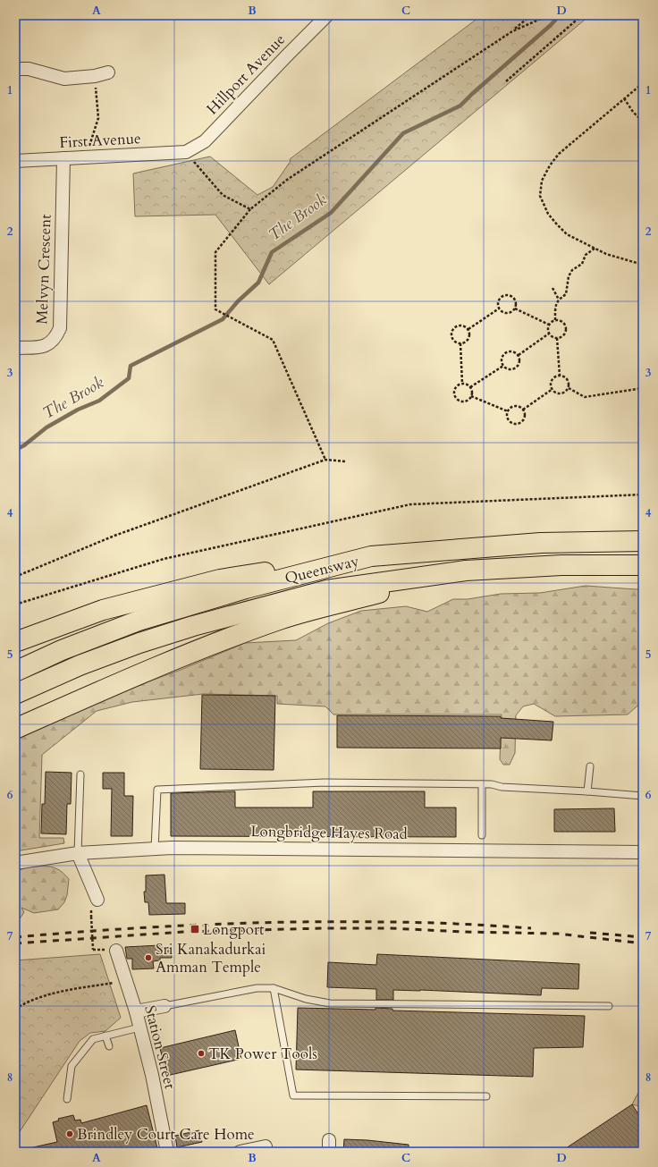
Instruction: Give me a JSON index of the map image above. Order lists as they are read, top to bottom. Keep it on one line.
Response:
{"streets":{"highway":["Queensway"],"street":["Hillport Avenue","First Avenue","Melvyn Crescent","Longbridge Hayes Road","Station Street"]},"crossings":[["Hillport Avenue","First Avenue"],["First Avenue","Melvyn Crescent"]],"water":["The Brook"],"places":{"transit":["Longport"],"other":["Sri Kanakadurkai Amman Temple","TK Power Tools","Brindley Court Care Home"]},"grid":{"columns":["A","B","C","D"],"rows":["1","2","3","4","5","6","7","8"]}}
